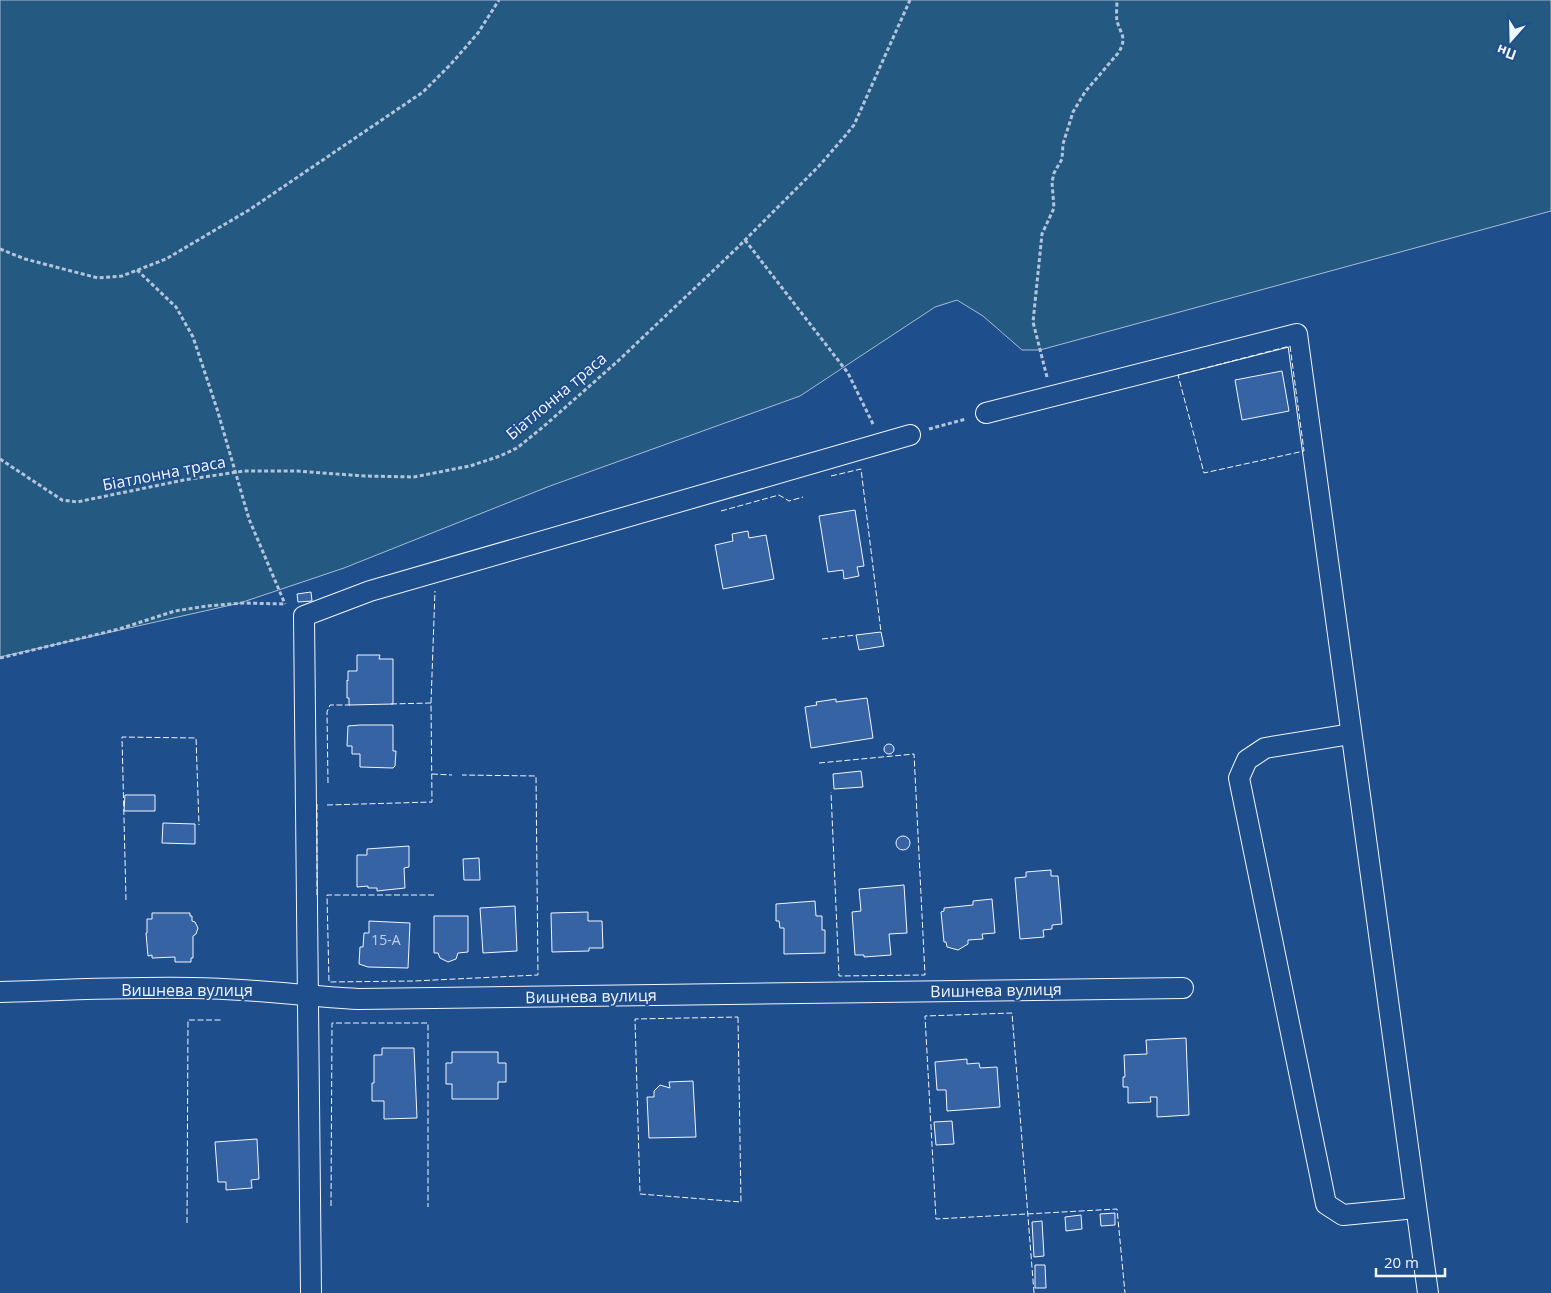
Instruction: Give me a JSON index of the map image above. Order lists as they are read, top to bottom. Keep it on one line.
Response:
{"streets":{"street":["Вишнева вулиця"],"path":["Біатлонна траса"]},"house_numbers":["15-А"],"scale_bar":"20 m","north":"bottom"}
